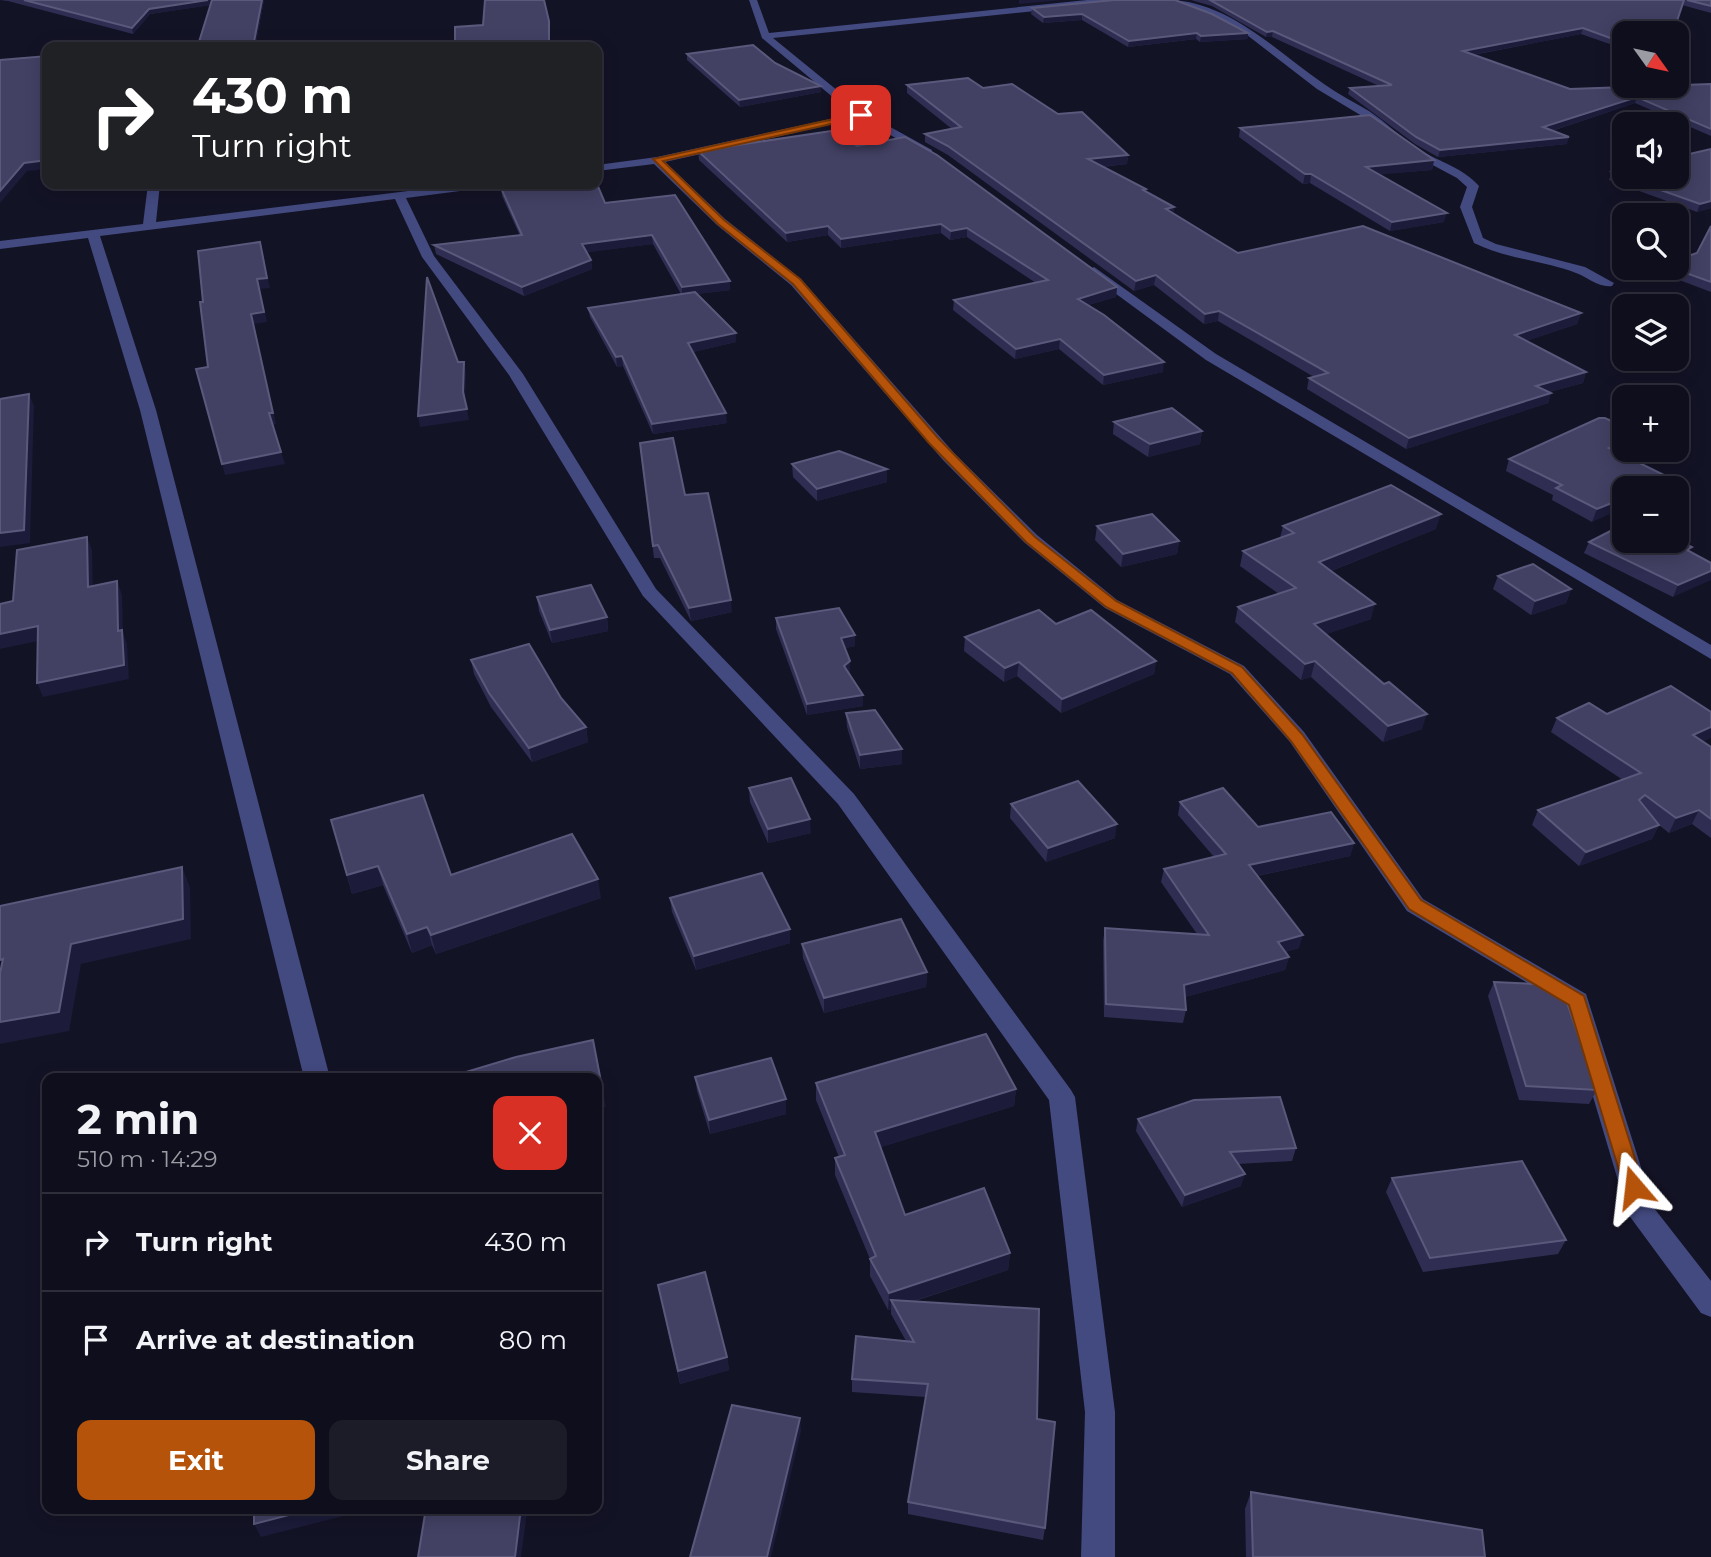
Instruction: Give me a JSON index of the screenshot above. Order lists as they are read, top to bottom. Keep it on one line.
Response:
{"north":"bottom right","page":{"map_buttons":["+","−"],"turn":["430 m","Turn right"],"heading":["2 min","510 m · 14:29"],"list":[{"name":"Turn right","value":"430 m"},{"name":"Arrive at destination","value":"80 m"}],"buttons":["Exit","Share"]}}
